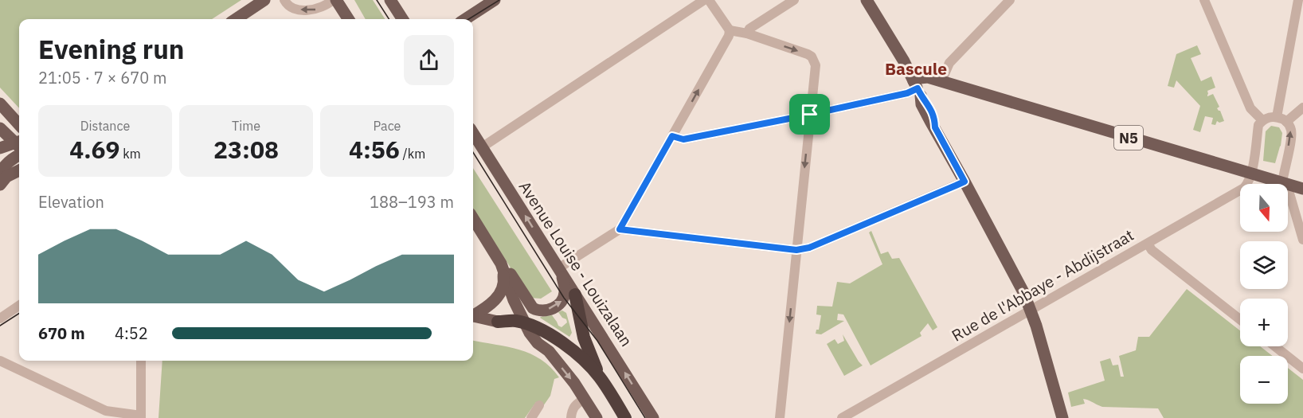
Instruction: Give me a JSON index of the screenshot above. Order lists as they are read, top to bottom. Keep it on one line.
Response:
{"streets":{"main road":["N5","Avenue Louise - Louizalaan"],"street":["Rue de l'Abbaye - Abdijstraat"]},"crossings":[["N5","Rue de l'Abbaye - Abdijstraat"]],"districts":["Bascule"],"north":"bottom","page":{"heading":["Evening run","21:05 · 7 × 670 m"],"stats":[["Distance","4.69 km"],["Time","23:08"],["Pace","4:56 /km"]],"chart":["Elevation","188–193 m"],"map_buttons":["+","−"],"list":[{"name":"670 m","note":"4:52"}]}}
